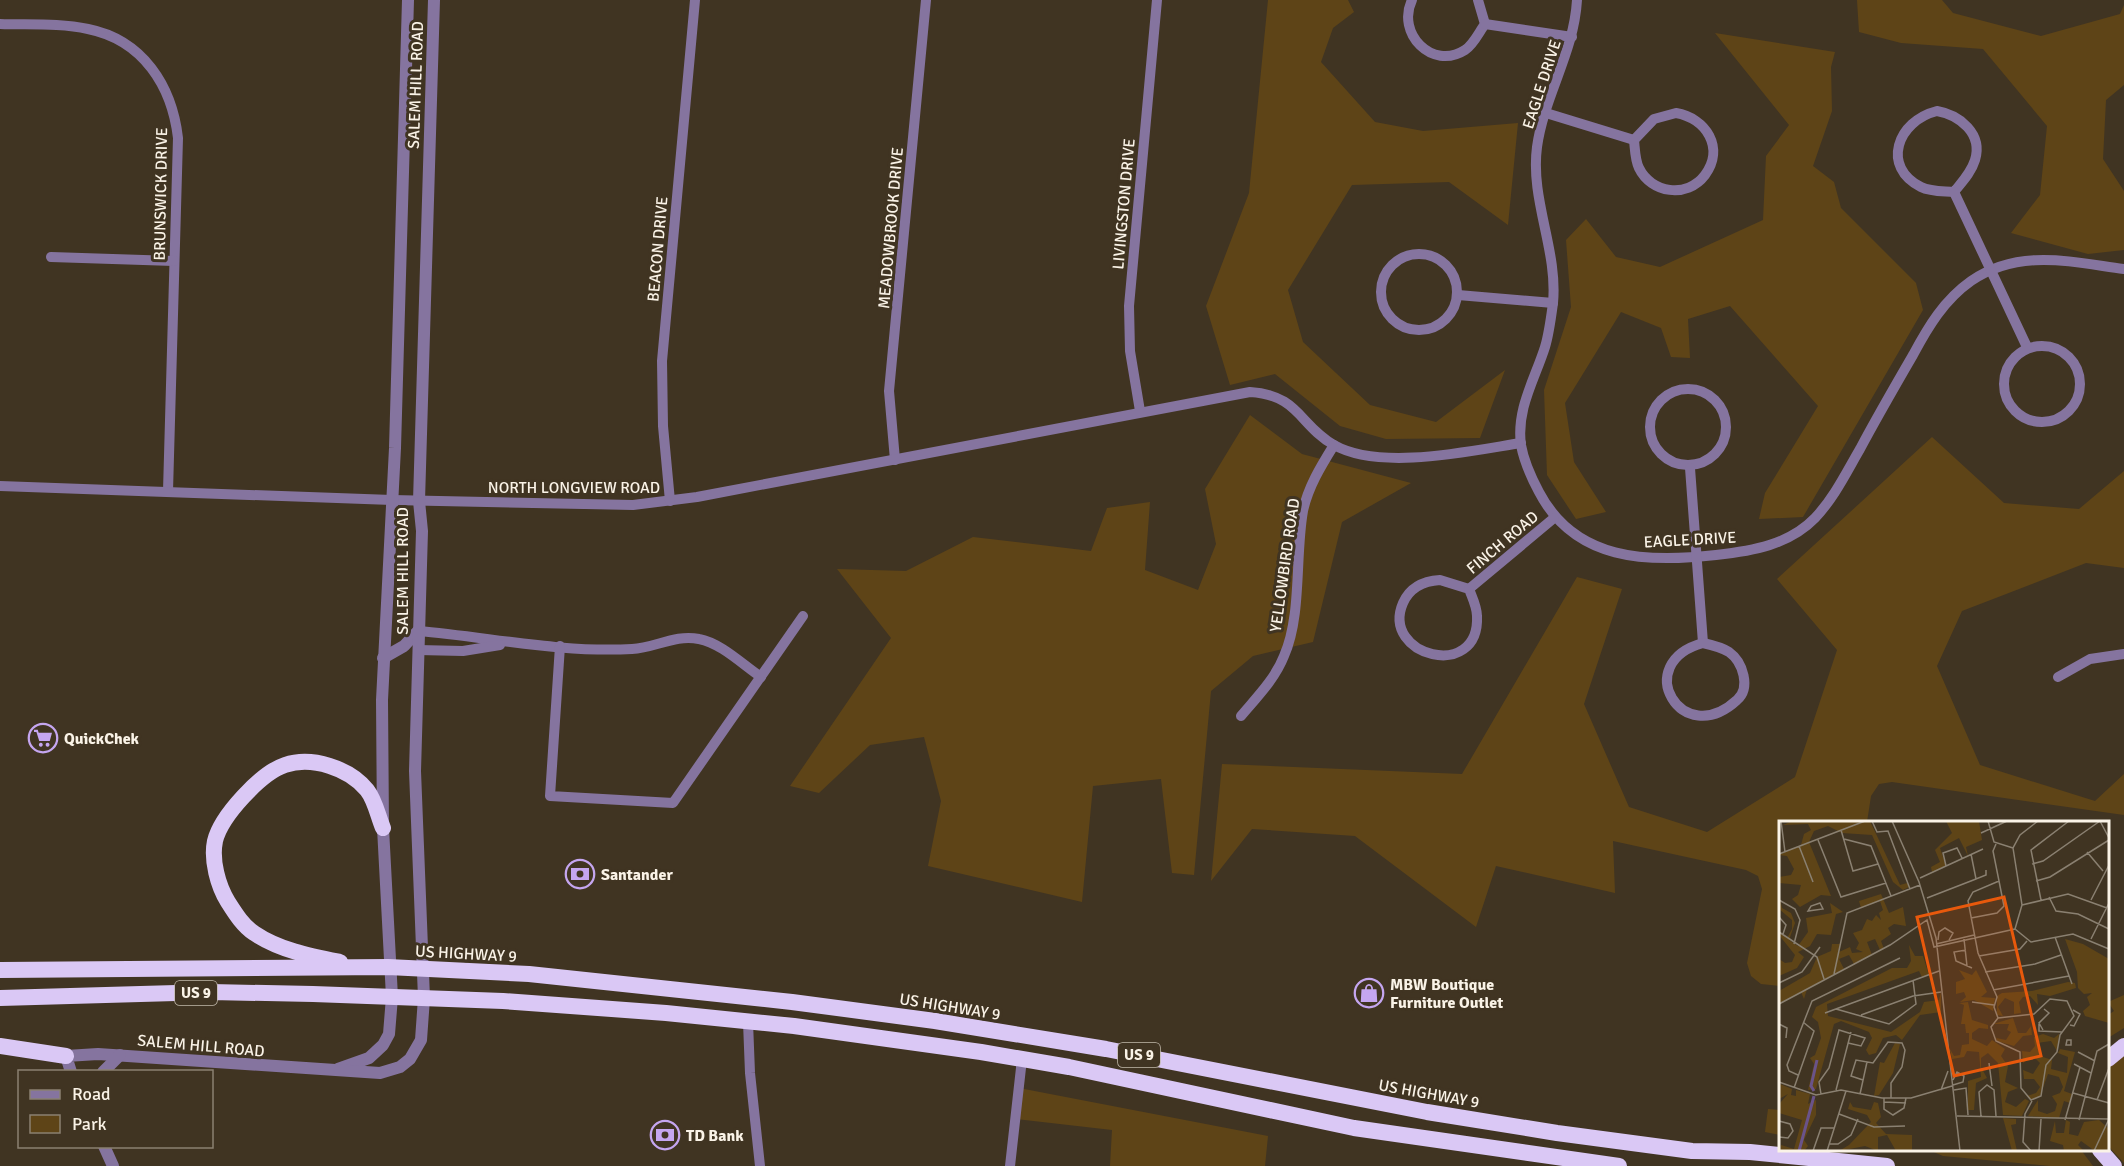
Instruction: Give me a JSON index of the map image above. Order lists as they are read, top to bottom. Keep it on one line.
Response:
{"streets":{"highway":["US HIGHWAY 9","US 9"],"street":["EAGLE DRIVE","SALEM HILL ROAD","BRUNSWICK DRIVE","LIVINGSTON DRIVE","MEADOWBROOK DRIVE","BEACON DRIVE","NORTH LONGVIEW ROAD","FINCH ROAD","YELLOWBIRD ROAD"]},"crossings":[["EAGLE DRIVE","FINCH ROAD"],["SALEM HILL ROAD","NORTH LONGVIEW ROAD"],["SALEM HILL ROAD","US HIGHWAY 9"],["SALEM HILL ROAD","US 9"],["BRUNSWICK DRIVE","NORTH LONGVIEW ROAD"],["LIVINGSTON DRIVE","NORTH LONGVIEW ROAD"],["MEADOWBROOK DRIVE","NORTH LONGVIEW ROAD"],["BEACON DRIVE","NORTH LONGVIEW ROAD"],["NORTH LONGVIEW ROAD","YELLOWBIRD ROAD"]],"places":{"supermarket":["QuickChek"],"bank":["Santander","TD Bank"],"shop":["MBW Boutique Furniture Outlet"]},"legend":["Road","Park"]}
